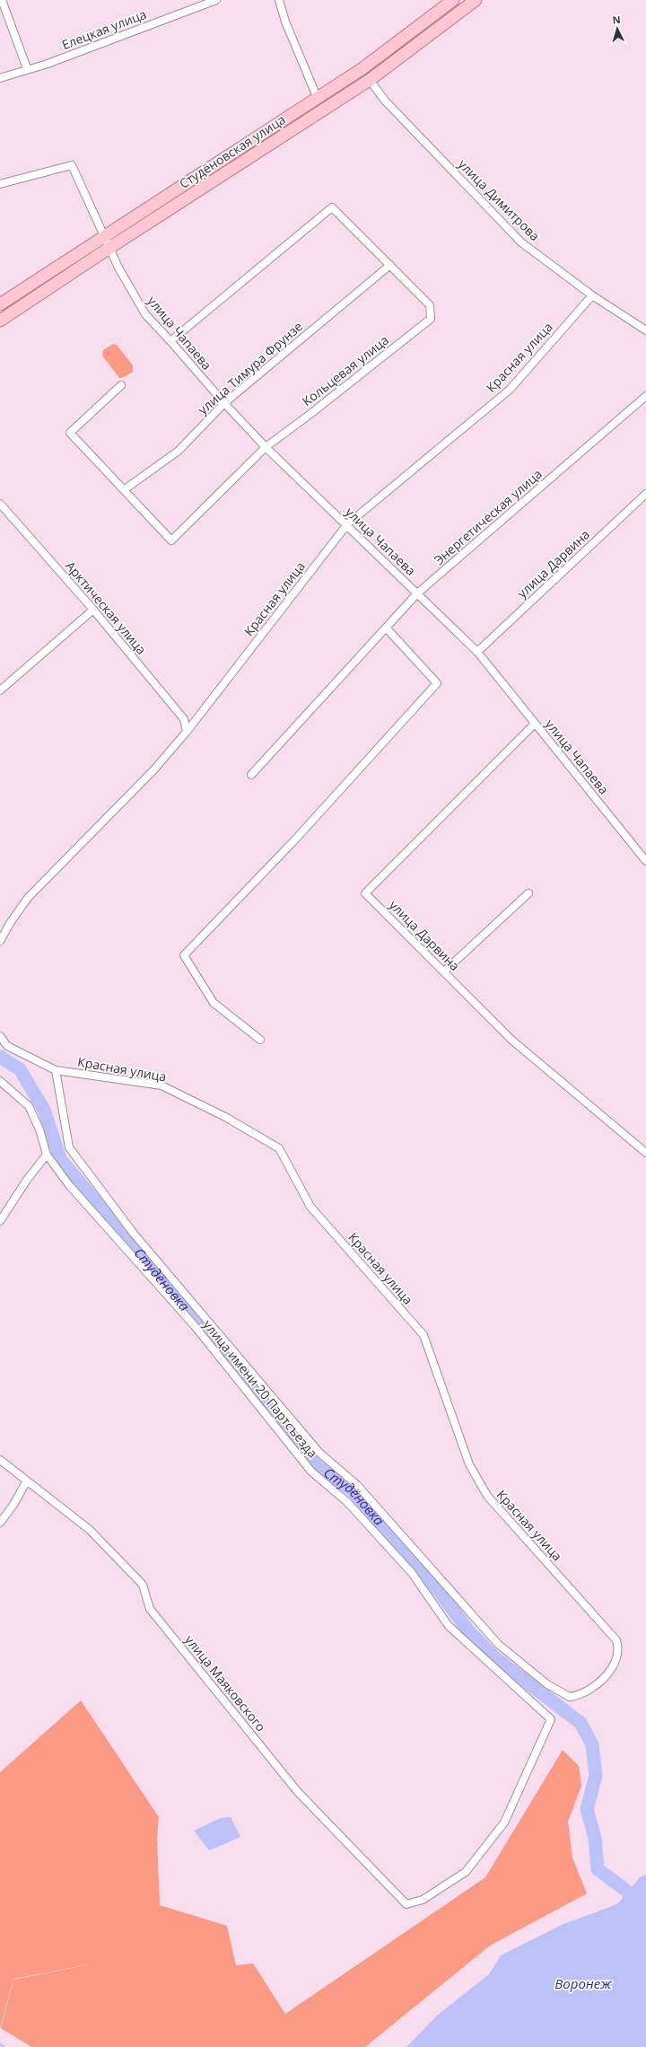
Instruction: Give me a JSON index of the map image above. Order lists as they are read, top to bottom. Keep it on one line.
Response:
{"streets":{"main road":["Студёновская улица"],"street":["Елецкая улица","улица Димитрова","улица Чапаева","Красная улица","улица Тимура Фрунзе","Кольцевая улица","Энергетическая улица","улица Дарвина","Арктическая улица","улица имени 20 Партсъезда","улица Маяковского"]},"crossings":[["Студёновская улица","улица Димитрова"],["Студёновская улица","улица Чапаева"],["улица Димитрова","Красная улица"],["улица Чапаева","Красная улица"],["улица Чапаева","улица Тимура Фрунзе"],["улица Чапаева","Кольцевая улица"],["улица Чапаева","Энергетическая улица"],["улица Чапаева","улица Дарвина"],["Красная улица","Арктическая улица"],["Красная улица","улица имени 20 Партсъезда"],["улица Тимура Фрунзе","Кольцевая улица"],["улица имени 20 Партсъезда","улица Маяковского"]],"water":["Студёновка","Воронеж"],"north":"top"}
